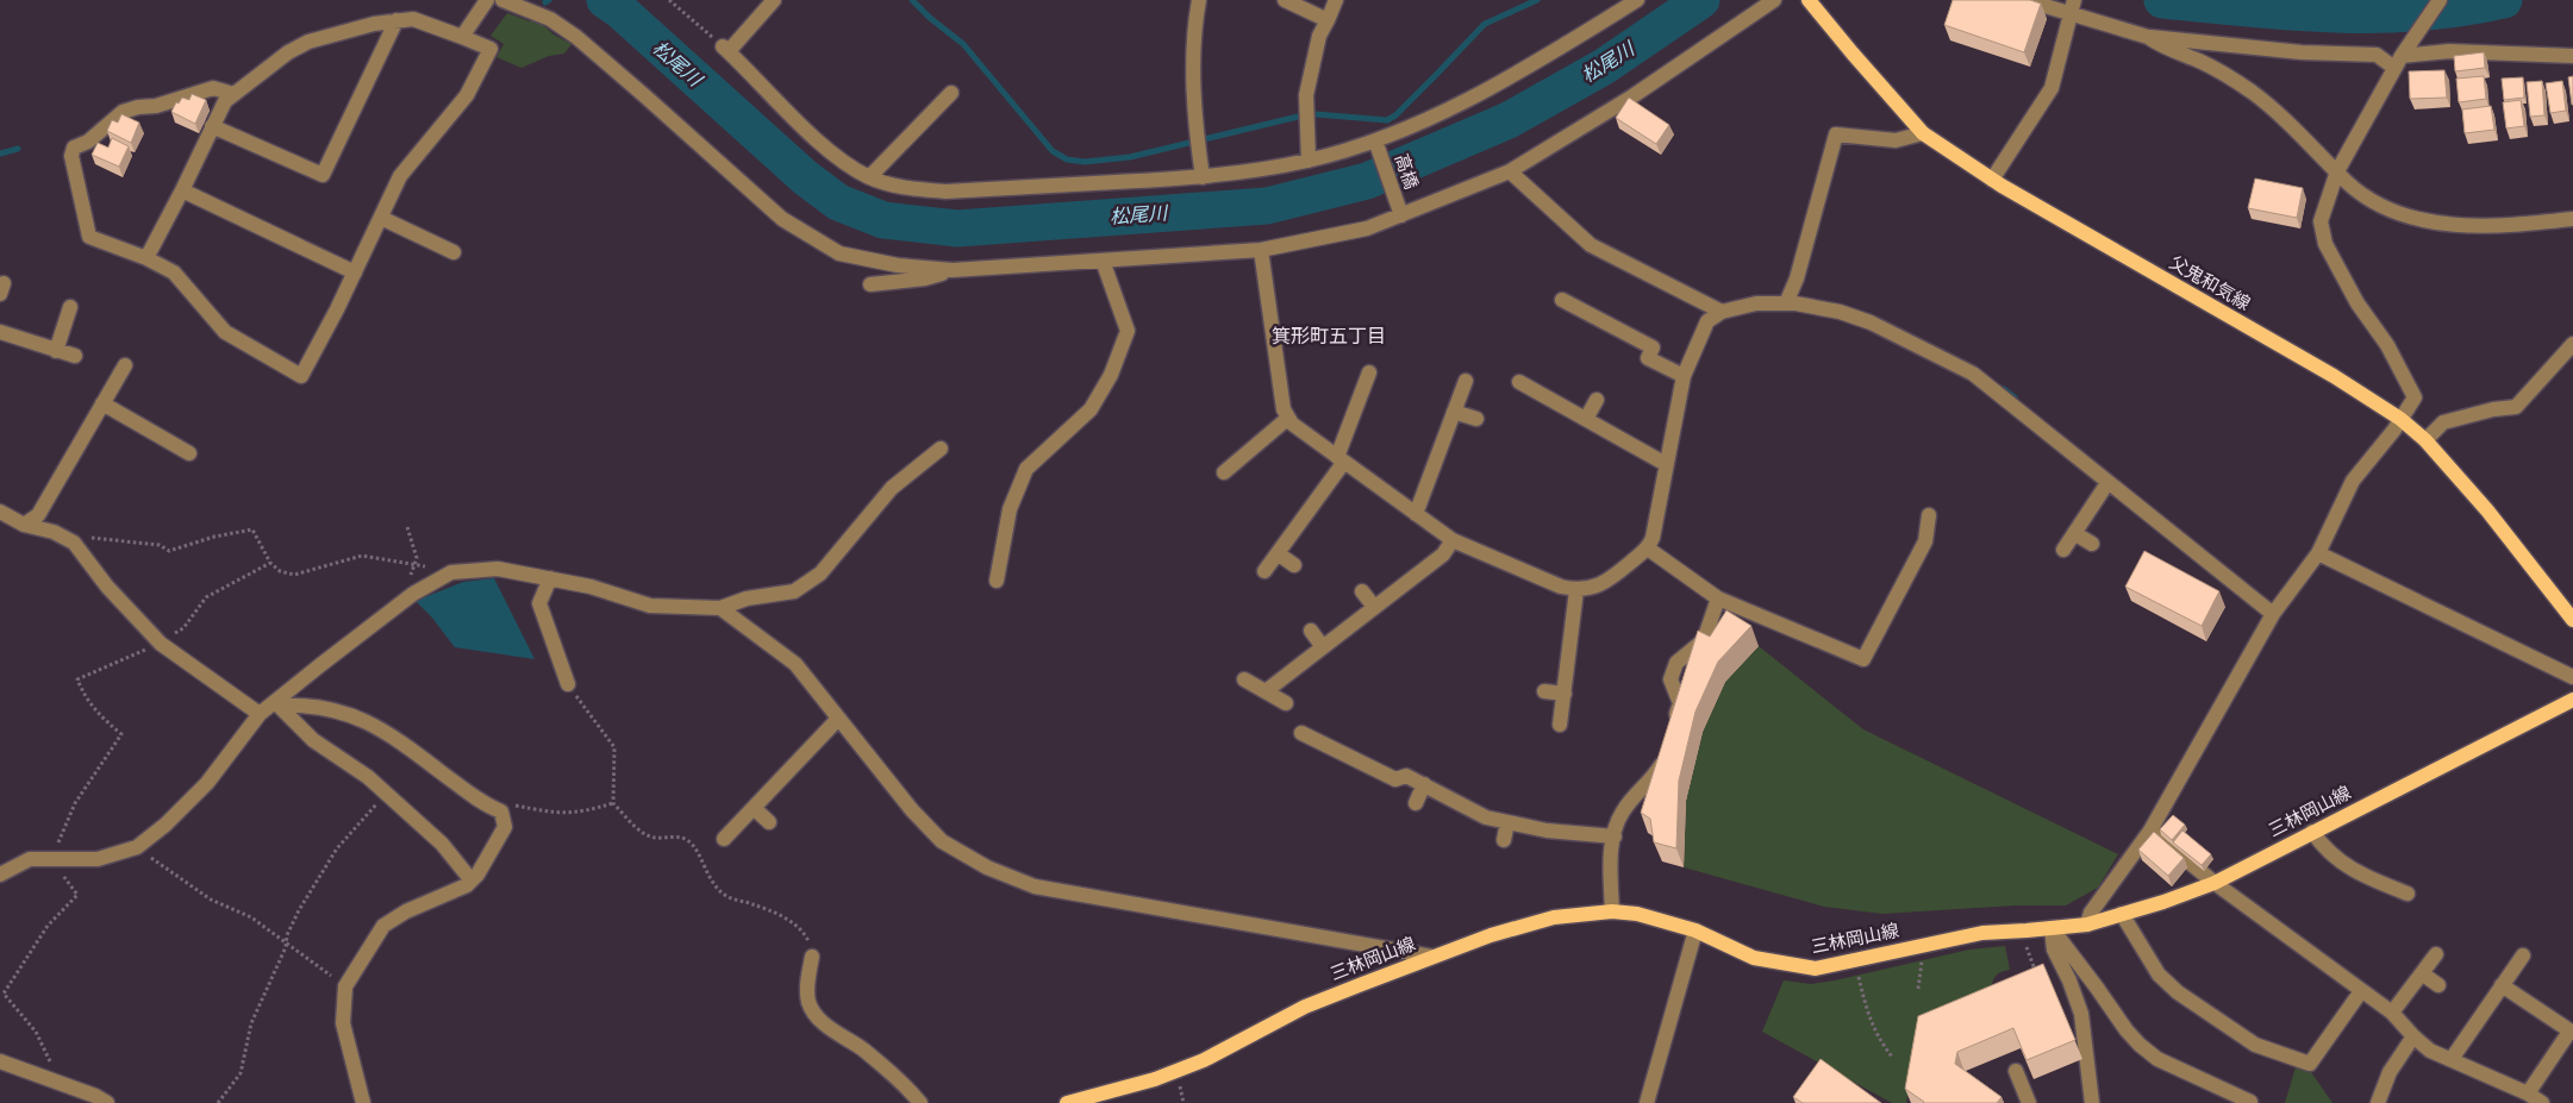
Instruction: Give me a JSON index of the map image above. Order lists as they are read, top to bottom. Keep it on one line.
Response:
{"streets":{"main road":["父鬼和気線","三林岡山線"],"street":["高橋"]},"districts":["箕形町五丁目"],"water":["松尾川"]}
